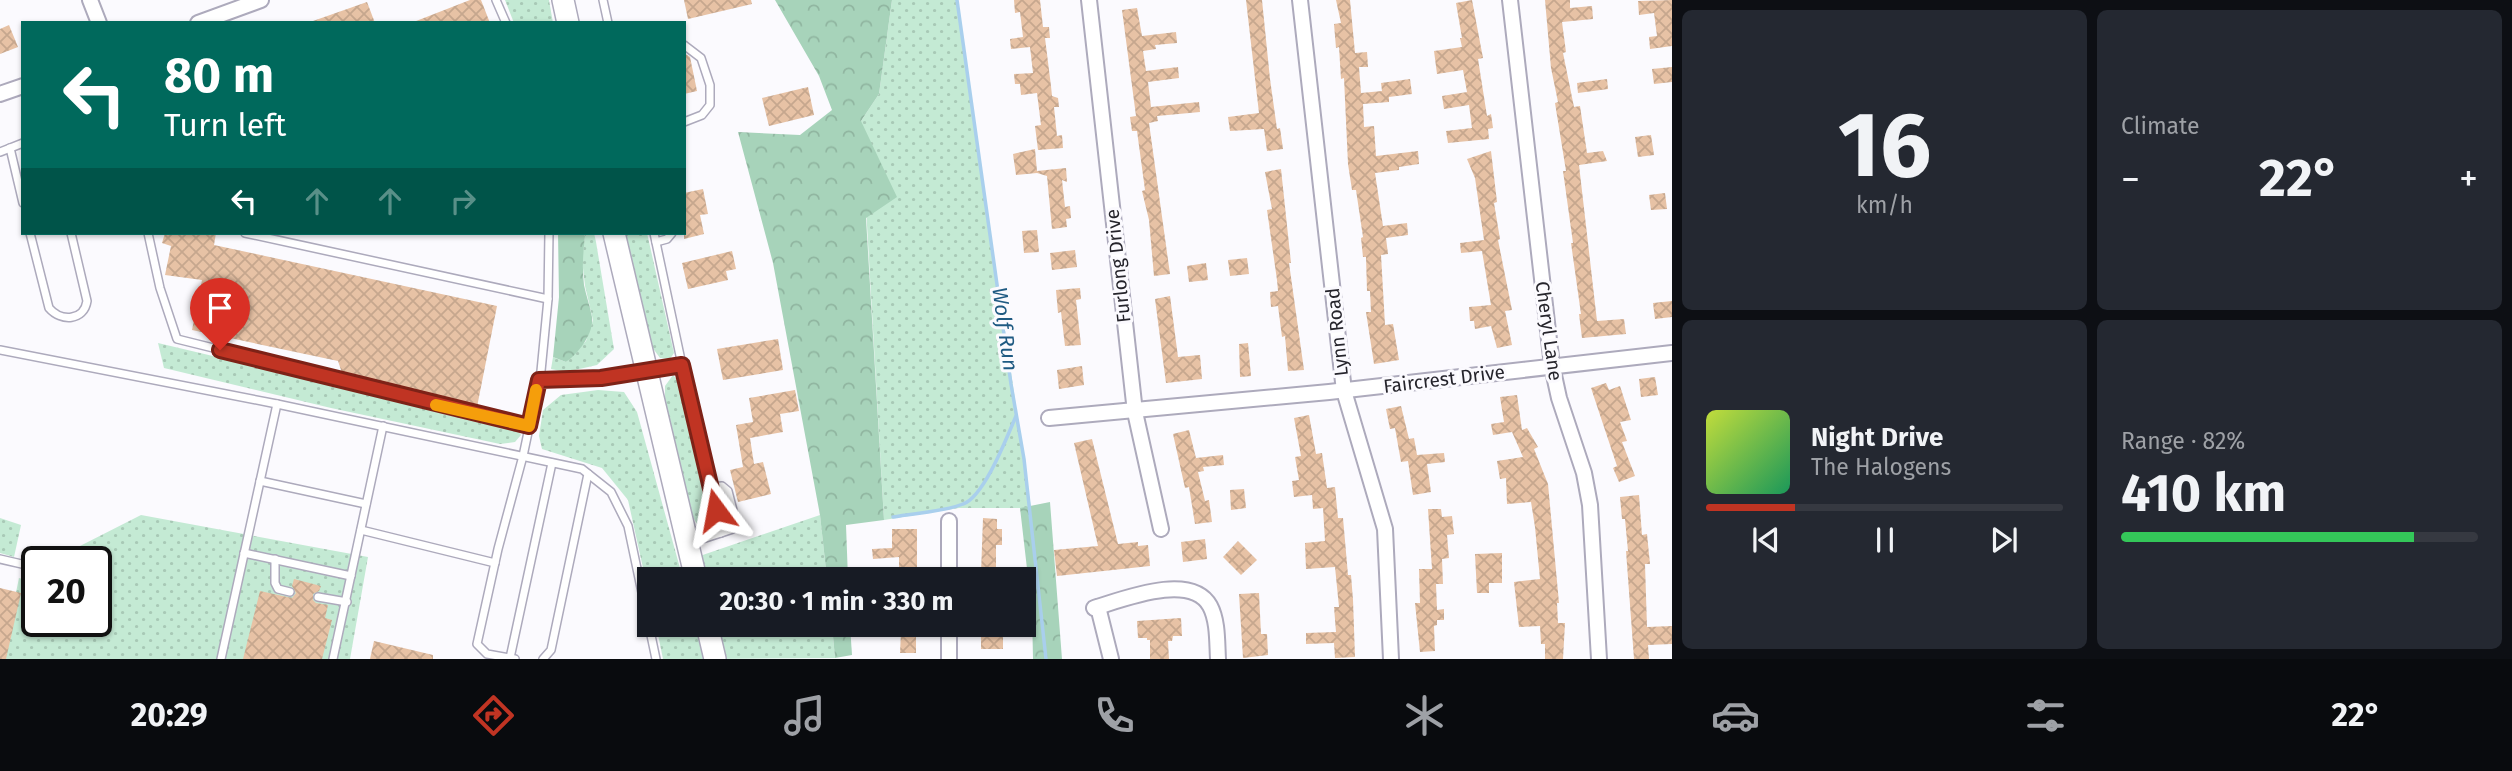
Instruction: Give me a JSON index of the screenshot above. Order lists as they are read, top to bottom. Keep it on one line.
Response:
{"streets":{"street":["Furlong Drive","Cheryl Lane","Lynn Road","Faircrest Drive"]},"crossings":[["Furlong Drive","Faircrest Drive"],["Cheryl Lane","Faircrest Drive"],["Lynn Road","Faircrest Drive"]],"water":["Wolf Run"],"page":{"tile":[["16","km/h"],"Climate",["Range · 82%","410 km"]],"turn":["80 m","Turn left"],"heat":["−","22°","+"],"song":["Night Drive","The Halogens"],"limit":"20","trip":"20:30 · 1 min · 330 m","tabs":["20:29","22°"]}}
